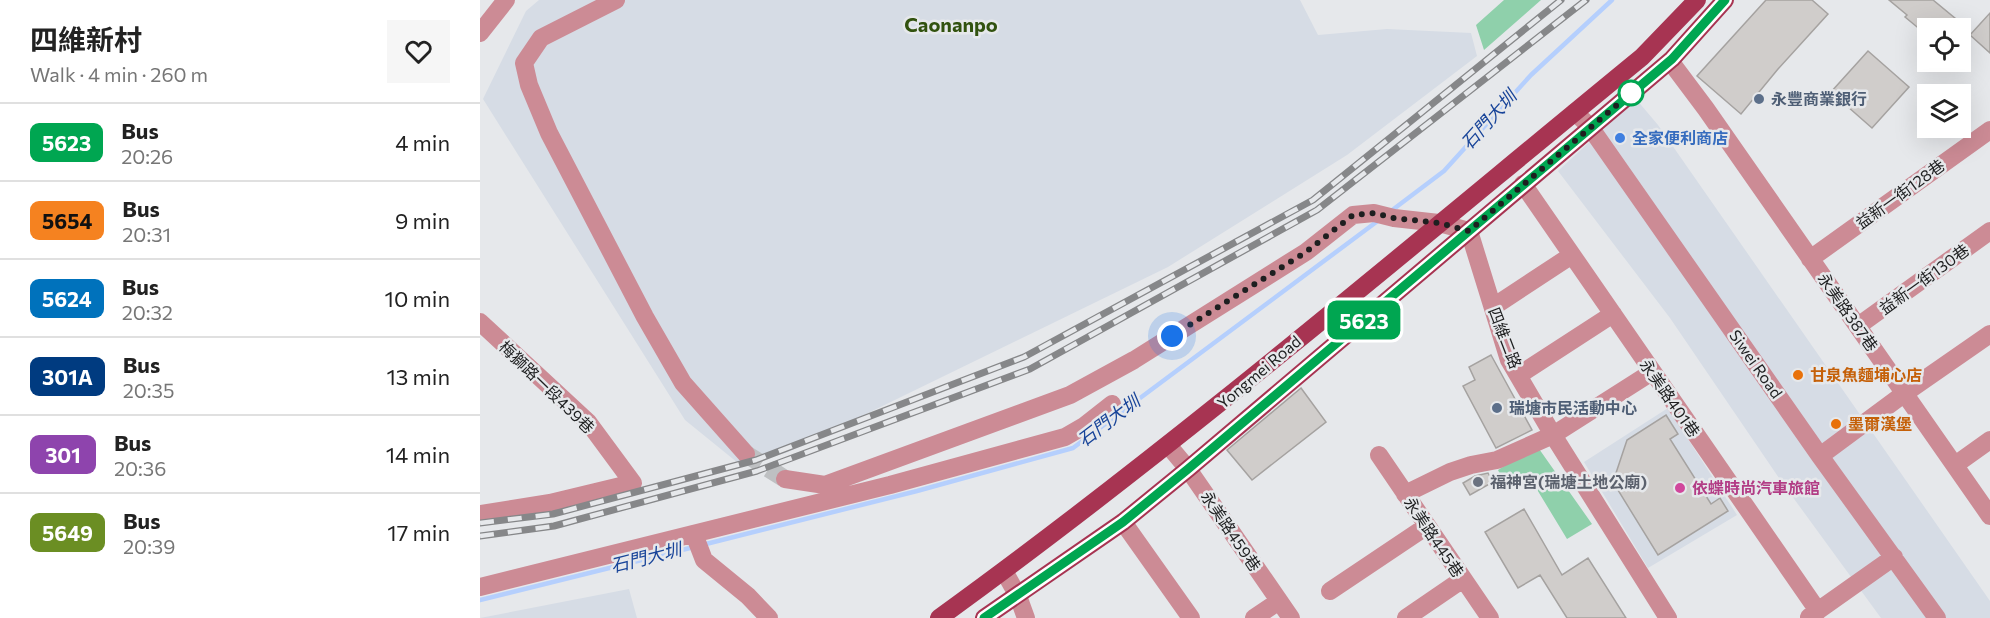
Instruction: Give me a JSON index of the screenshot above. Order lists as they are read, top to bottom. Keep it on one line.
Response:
{"streets":{"main road":["Yongmei Road"],"street":["益新一街128巷","益新一街130巷","永美路387巷","四維二路","Siwei Road","梅獅路一段439巷","永美路401巷","永美路459巷","永美路445巷"]},"crossings":[["益新一街128巷","永美路387巷"],["益新一街130巷","永美路387巷"],["永美路387巷","Yongmei Road"],["四維二路","Yongmei Road"],["Siwei Road","Yongmei Road"],["Yongmei Road","永美路401巷"],["Yongmei Road","永美路459巷"]],"districts":["Caonanpo"],"water":["石門大圳"],"places":["永豐商業銀行","全家便利商店","甘泉魚麵埔心店","瑞塘市民活動中心","墨爾漢堡","福神宮(瑞塘土地公廟)","依蝶時尚汽車旅館"],"lines":["bus line 5623"],"page":{"heading":["四維新村","Walk · 4 min · 260 m"],"on_map":"5623","list":[{"mark":"5623","name":"Bus","note":"20:26","value":"4 min"},{"mark":"5654","name":"Bus","note":"20:31","value":"9 min"},{"mark":"5624","name":"Bus","note":"20:32","value":"10 min"},{"mark":"301A","name":"Bus","note":"20:35","value":"13 min"},{"mark":"301","name":"Bus","note":"20:36","value":"14 min"},{"mark":"5649","name":"Bus","note":"20:39","value":"17 min"}]}}
